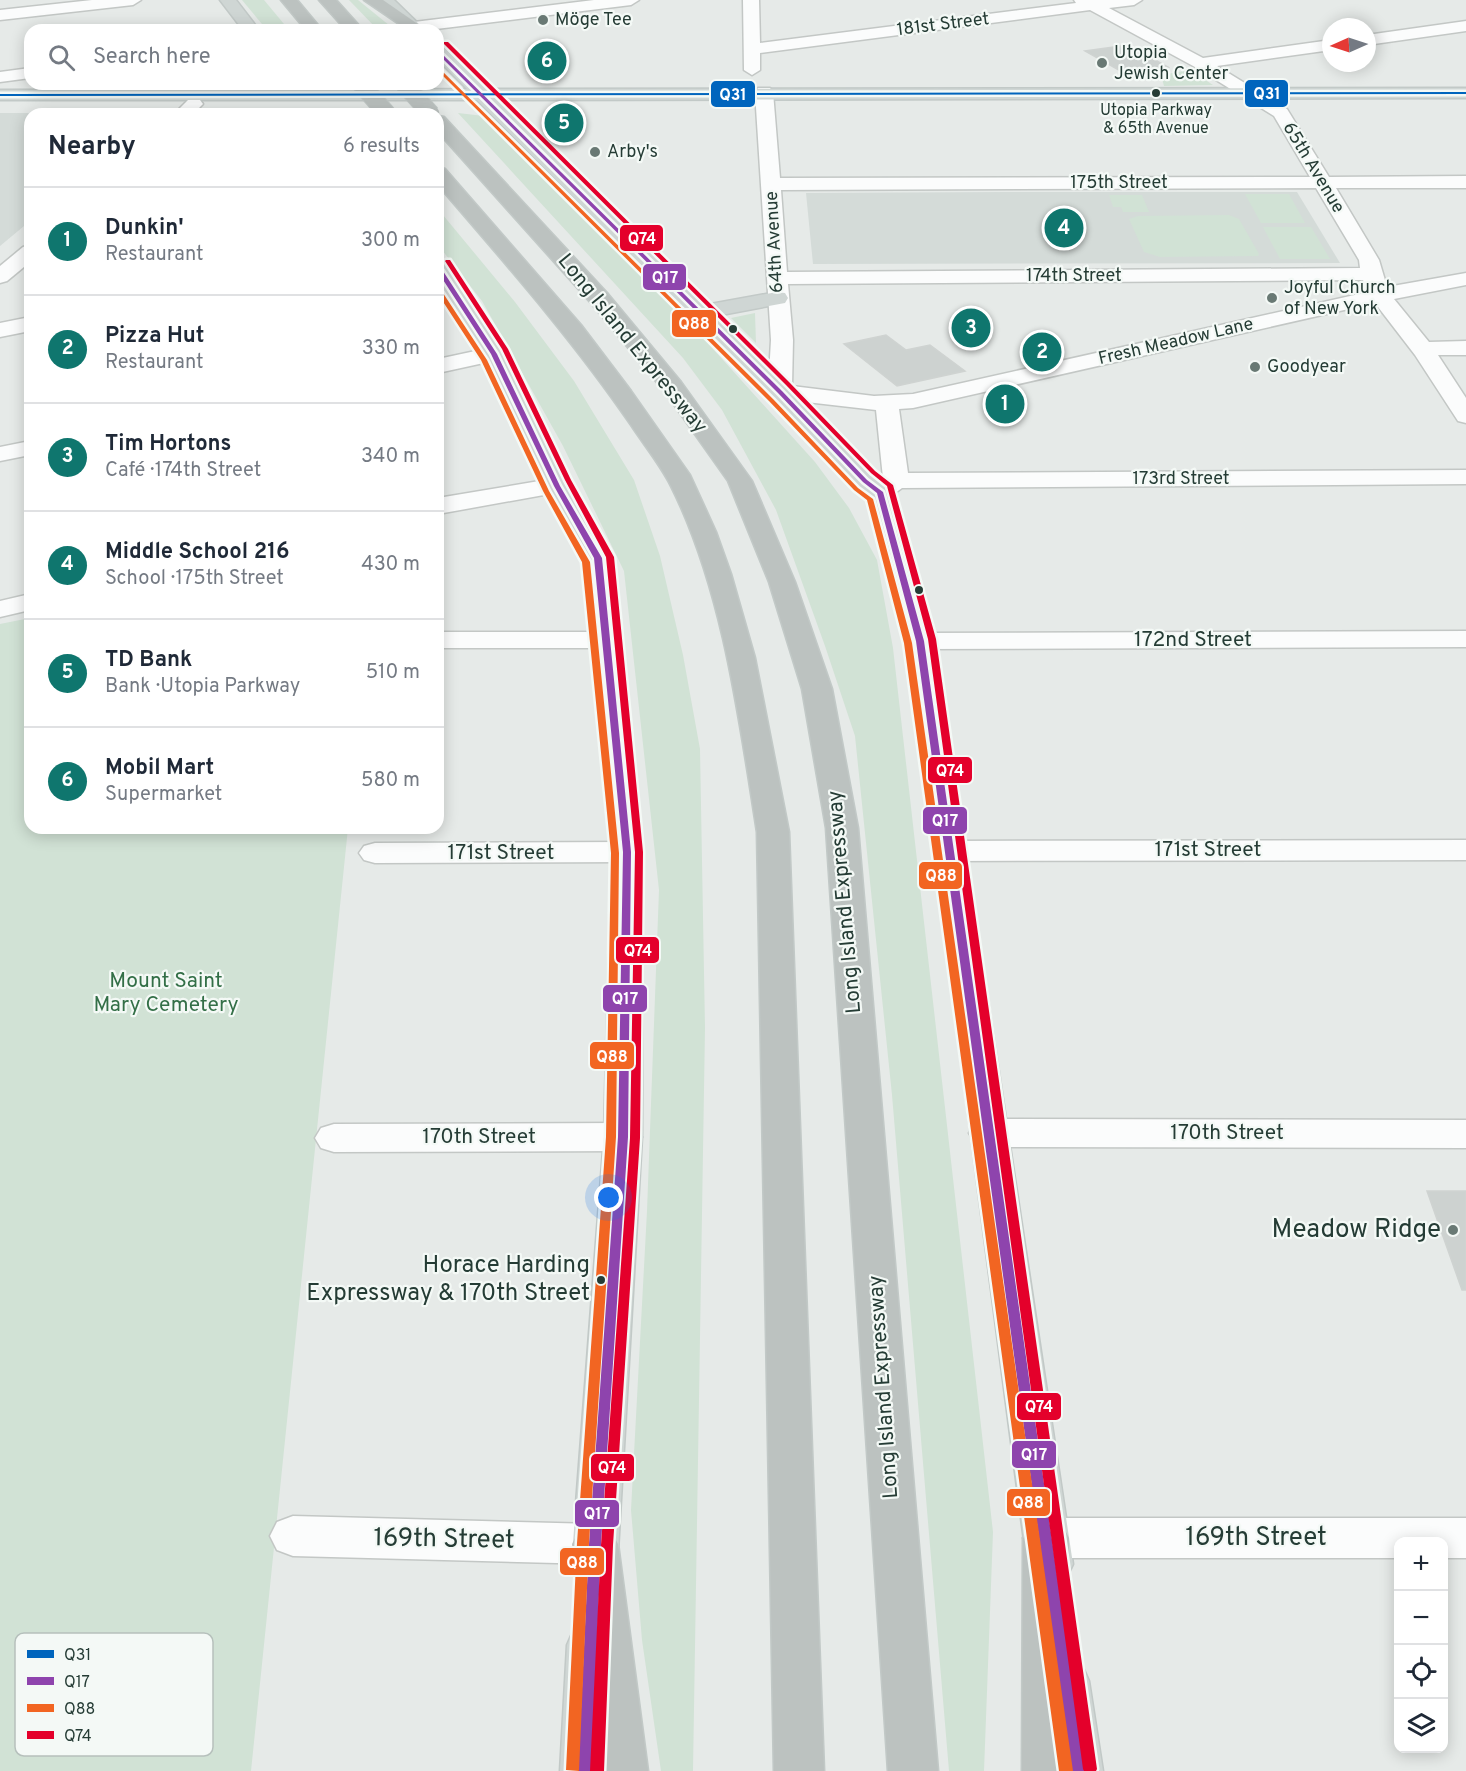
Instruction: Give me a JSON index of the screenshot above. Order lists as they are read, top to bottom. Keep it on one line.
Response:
{"streets":{"highway":["Long Island Expressway"],"street":["181st Street","65th Avenue","175th Street","64th Avenue","174th Street","Fresh Meadow Lane","173rd Street","172nd Street","171st Street","170th Street","169th Street"]},"crossings":[["181st Street","65th Avenue"],["181st Street","64th Avenue"],["65th Avenue","175th Street"],["65th Avenue","174th Street"],["65th Avenue","Fresh Meadow Lane"],["175th Street","64th Avenue"],["64th Avenue","174th Street"],["64th Avenue","Fresh Meadow Lane"]],"parks":["Mount Saint Mary Cemetery"],"places":["Möge Tee","Utopia Jewish Center","Utopia Parkway & 65th Avenue","Arby's","Joyful Church of New York","Goodyear","Meadow Ridge","Horace Harding Expressway & 170th Street"],"lines":["transit line Q74","transit line Q17","transit line Q88","transit line Q31"],"legend":["Q31","Q17","Q88","Q74"],"north":"left","page":{"search":"Search here","pins":["6","5","4","3","2","1"],"heading":["Nearby","6 results"],"list":[{"mark":"1","name":"Dunkin'","note":"Restaurant","value":"300 m"},{"mark":"2","name":"Pizza Hut","note":"Restaurant","value":"330 m"},{"mark":"3","name":"Tim Hortons","note":"Café · 174th Street","value":"340 m"},{"mark":"4","name":"Middle School 216","note":"School · 175th Street","value":"430 m"},{"mark":"5","name":"TD Bank","note":"Bank · Utopia Parkway","value":"510 m"},{"mark":"6","name":"Mobil Mart","note":"Supermarket","value":"580 m"}],"map_buttons":["+","−"]}}
